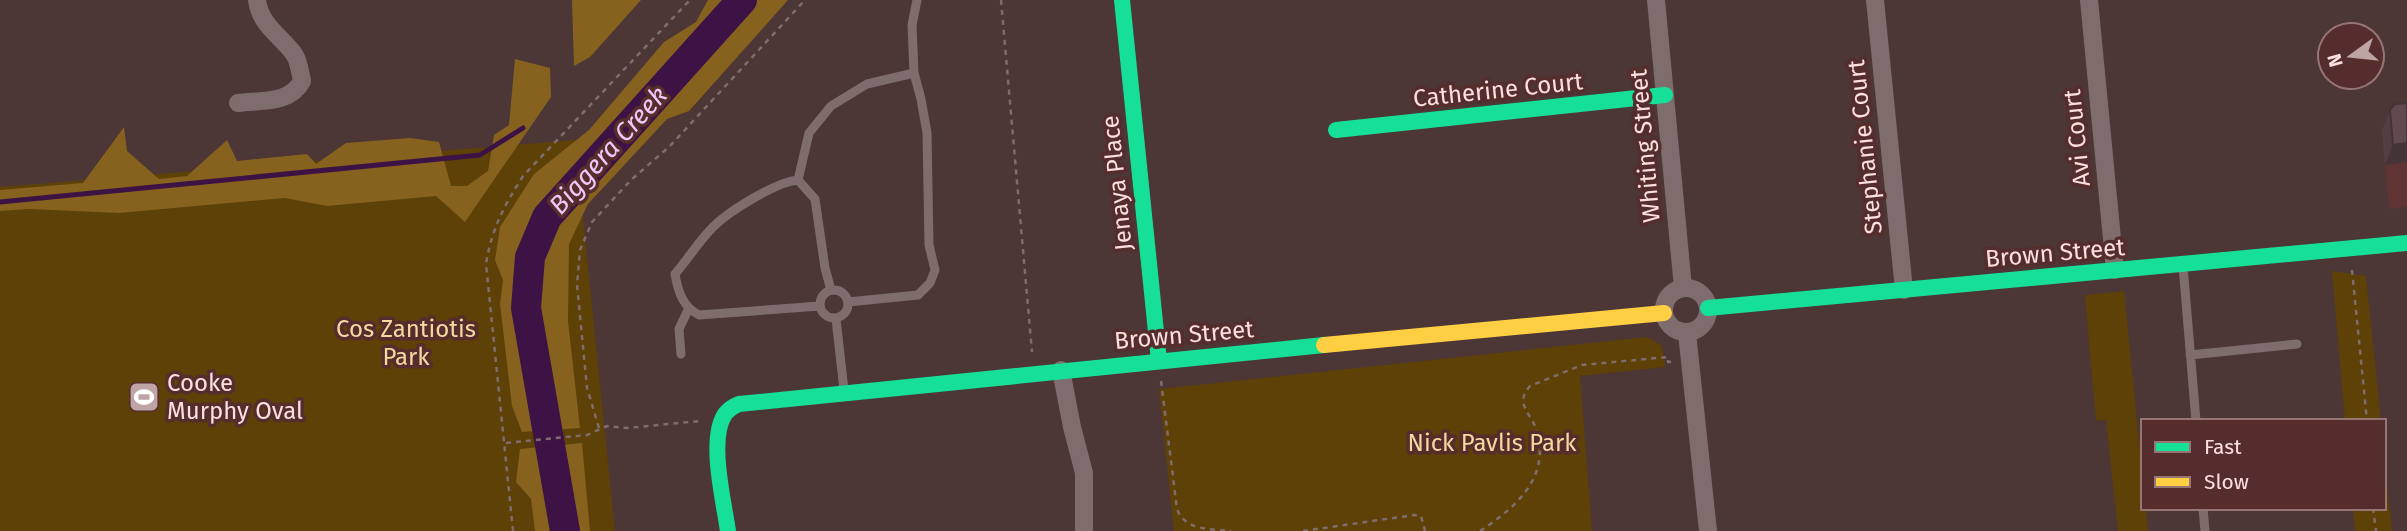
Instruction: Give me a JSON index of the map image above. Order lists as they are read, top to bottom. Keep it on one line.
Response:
{"streets":{"street":["Catherine Court","Avi Court","Whiting Street","Stephanie Court","Jenaya Place","Brown Street"]},"crossings":[["Catherine Court","Whiting Street"],["Avi Court","Brown Street"],["Whiting Street","Brown Street"],["Stephanie Court","Brown Street"],["Jenaya Place","Brown Street"]],"water":["Biggera Creek"],"parks":["Cos Zantiotis Park","Nick Pavlis Park"],"places":{"sports":["Cooke Murphy Oval"]},"legend":["Fast","Slow"],"north":"left"}
